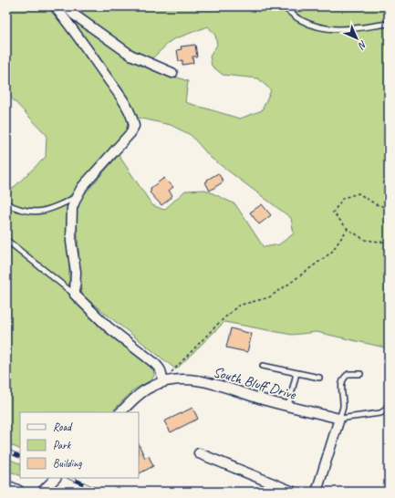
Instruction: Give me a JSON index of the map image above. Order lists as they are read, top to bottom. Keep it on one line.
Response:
{"streets":{"street":["South Bluff Drive"]},"legend":["Road","Park","Building"],"north":"bottom right"}
